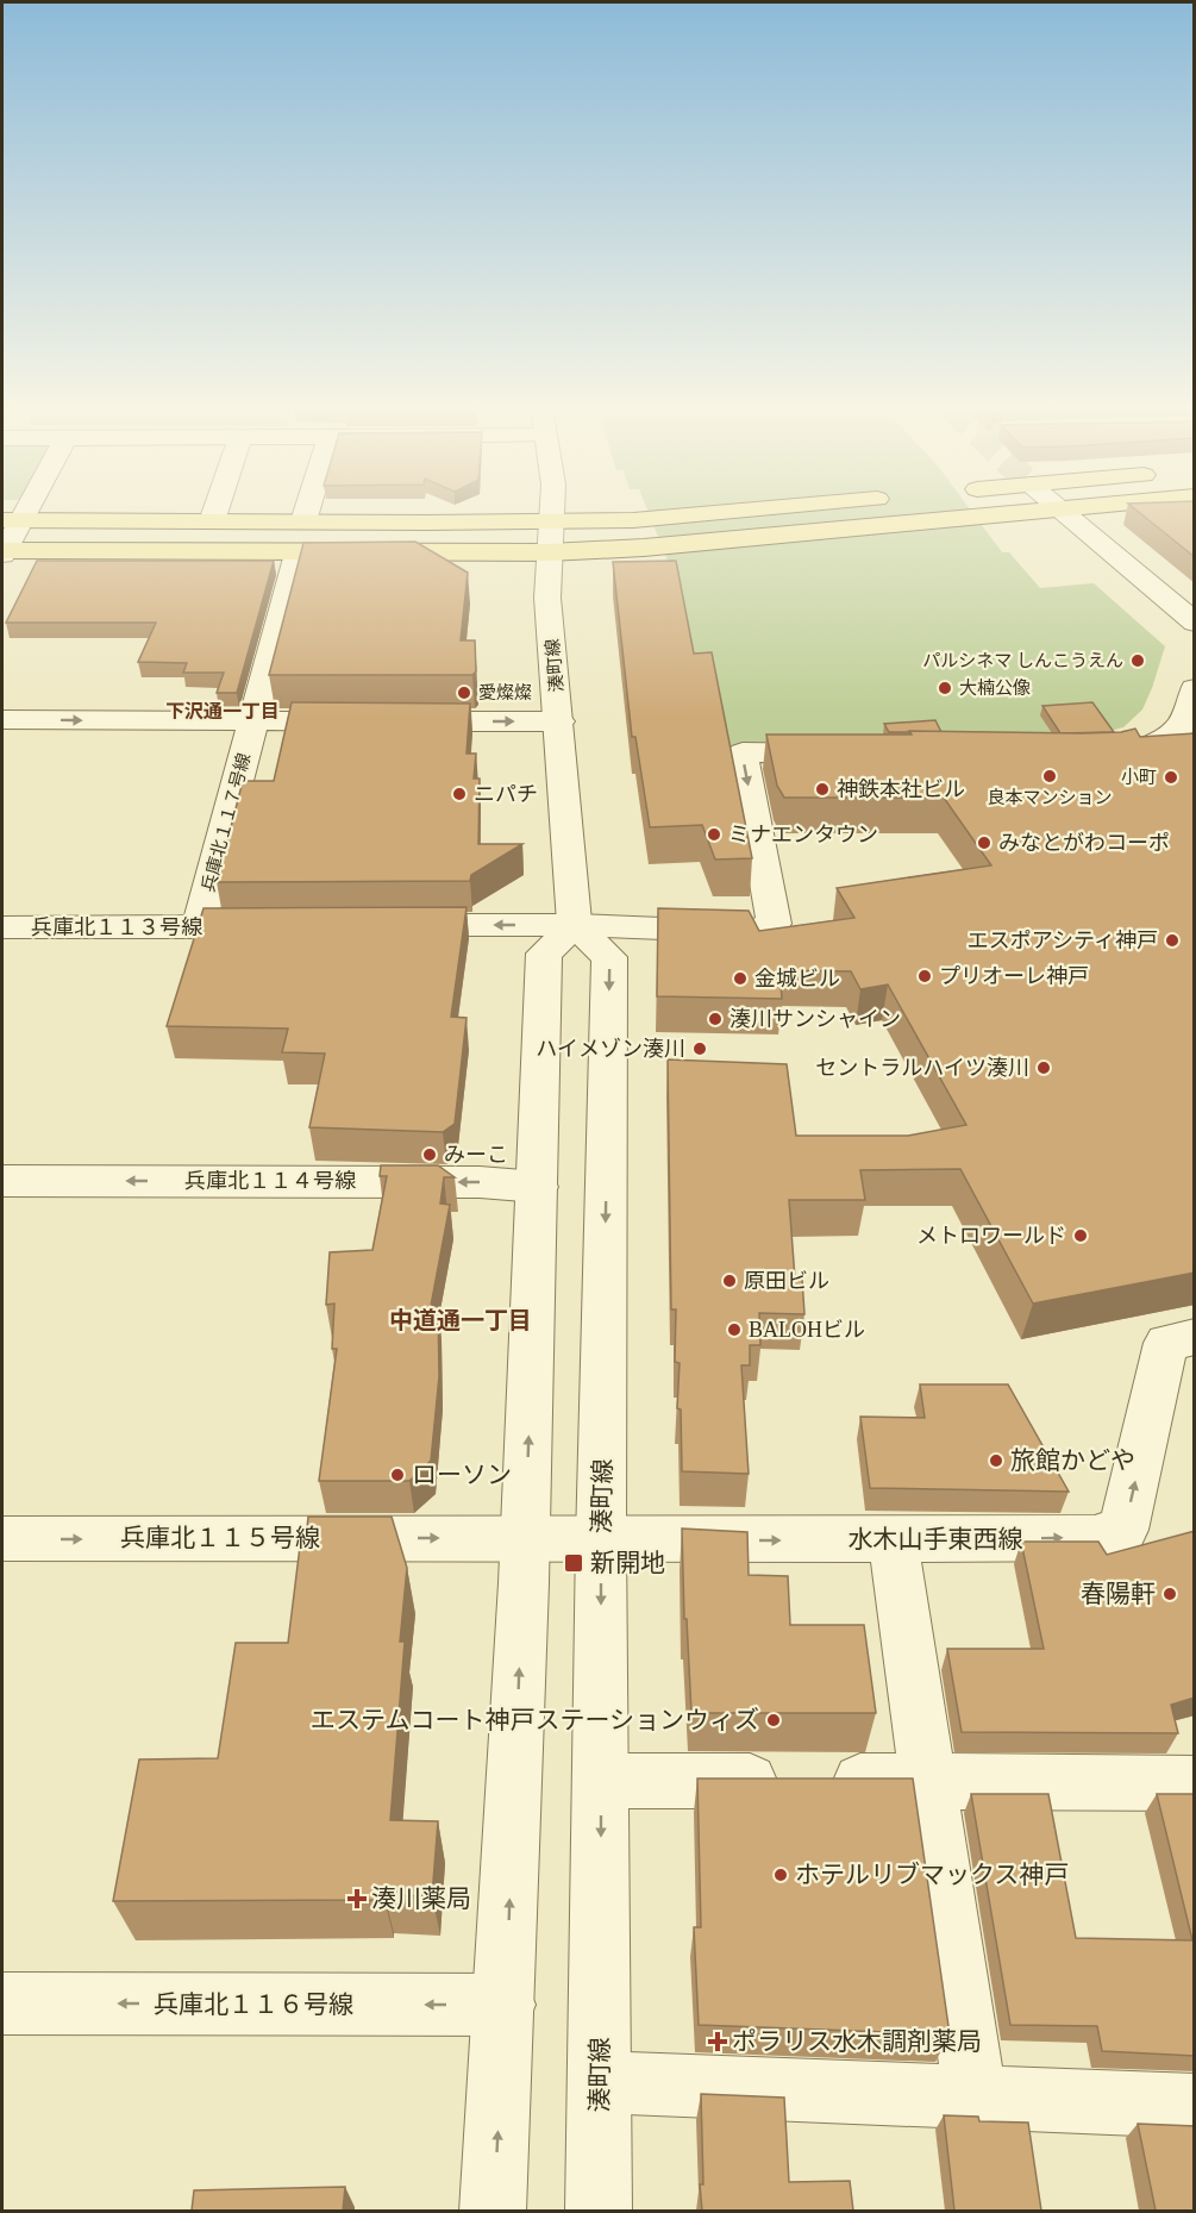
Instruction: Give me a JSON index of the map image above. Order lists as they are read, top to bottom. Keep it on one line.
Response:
{"streets":{"street":["湊町線","兵庫北１１７号線","兵庫北１１３号線","兵庫北１１４号線","兵庫北１１５号線","水木山手東西線","兵庫北１１６号線"]},"crossings":[["湊町線","水木山手東西線"],["兵庫北１１７号線","兵庫北１１３号線"],["兵庫北１１５号線","水木山手東西線"]],"one_way":["兵庫北１１５号線","兵庫北１１６号線"],"districts":["下沢通一丁目","中道通一丁目"],"places":{"other":["パルシネマ しんこうえん","大楠公像","愛燦燦","良本マンション","小町","神鉄本社ビル","ニパチ","ミナエンタウン","みなとがわコーポ","エスポアシティ神戸","プリオーレ神戸","金城ビル","湊川サンシャイン","ハイメゾン湊川","セントラルハイツ湊川","みーこ","メトロワールド","原田ビル","BALOHビル","旅館かどや","ローソン","春陽軒","エステムコート神戸ステーションウィズ","ホテルリブマックス神戸"],"transit":["新開地"],"health":["湊川薬局","ポラリス水木調剤薬局"]}}
